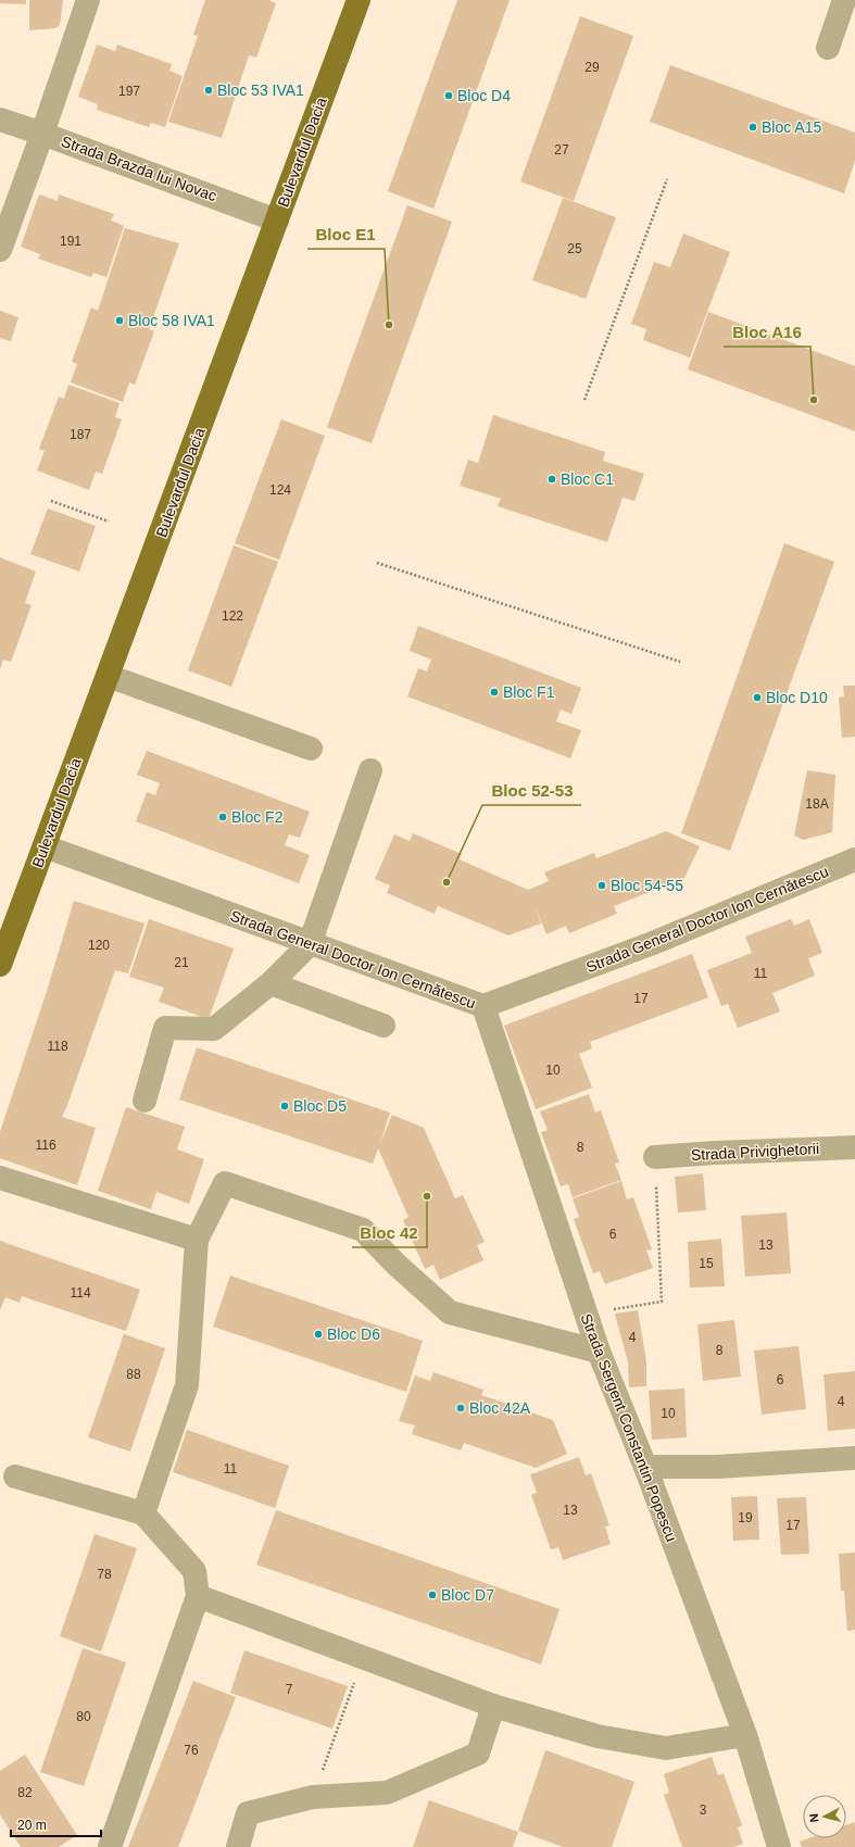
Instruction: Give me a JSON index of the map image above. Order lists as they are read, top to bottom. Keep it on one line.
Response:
{"streets":{"main road":["Bulevardul Dacia"],"street":["Strada Brazda lui Novac","Strada General Doctor Ion Cernătescu","Strada Privighetorii","Strada Sergent Constantin Popescu"]},"crossings":[["Bulevardul Dacia","Strada Brazda lui Novac"],["Bulevardul Dacia","Strada General Doctor Ion Cernătescu"],["Strada General Doctor Ion Cernătescu","Strada Sergent Constantin Popescu"]],"places":["Bloc 53 IVA1","Bloc D4","Bloc A15","Bloc 58 IVA1","Bloc E1","Bloc A16","Bloc C1","Bloc F1","Bloc D10","Bloc F2","Bloc 52-53","Bloc 54-55","Bloc D5","Bloc 42","Bloc D6","Bloc 42A","Bloc D7"],"house_numbers":["29","197","27","191","25","187","124","122","18A","120","21","11","17","118","10","116","8","6","13","15","114","4","8","88","6","4","10","11","13","19","17","78","7","80","76","82","3"],"scale_bar":"20 m","north":"left"}
